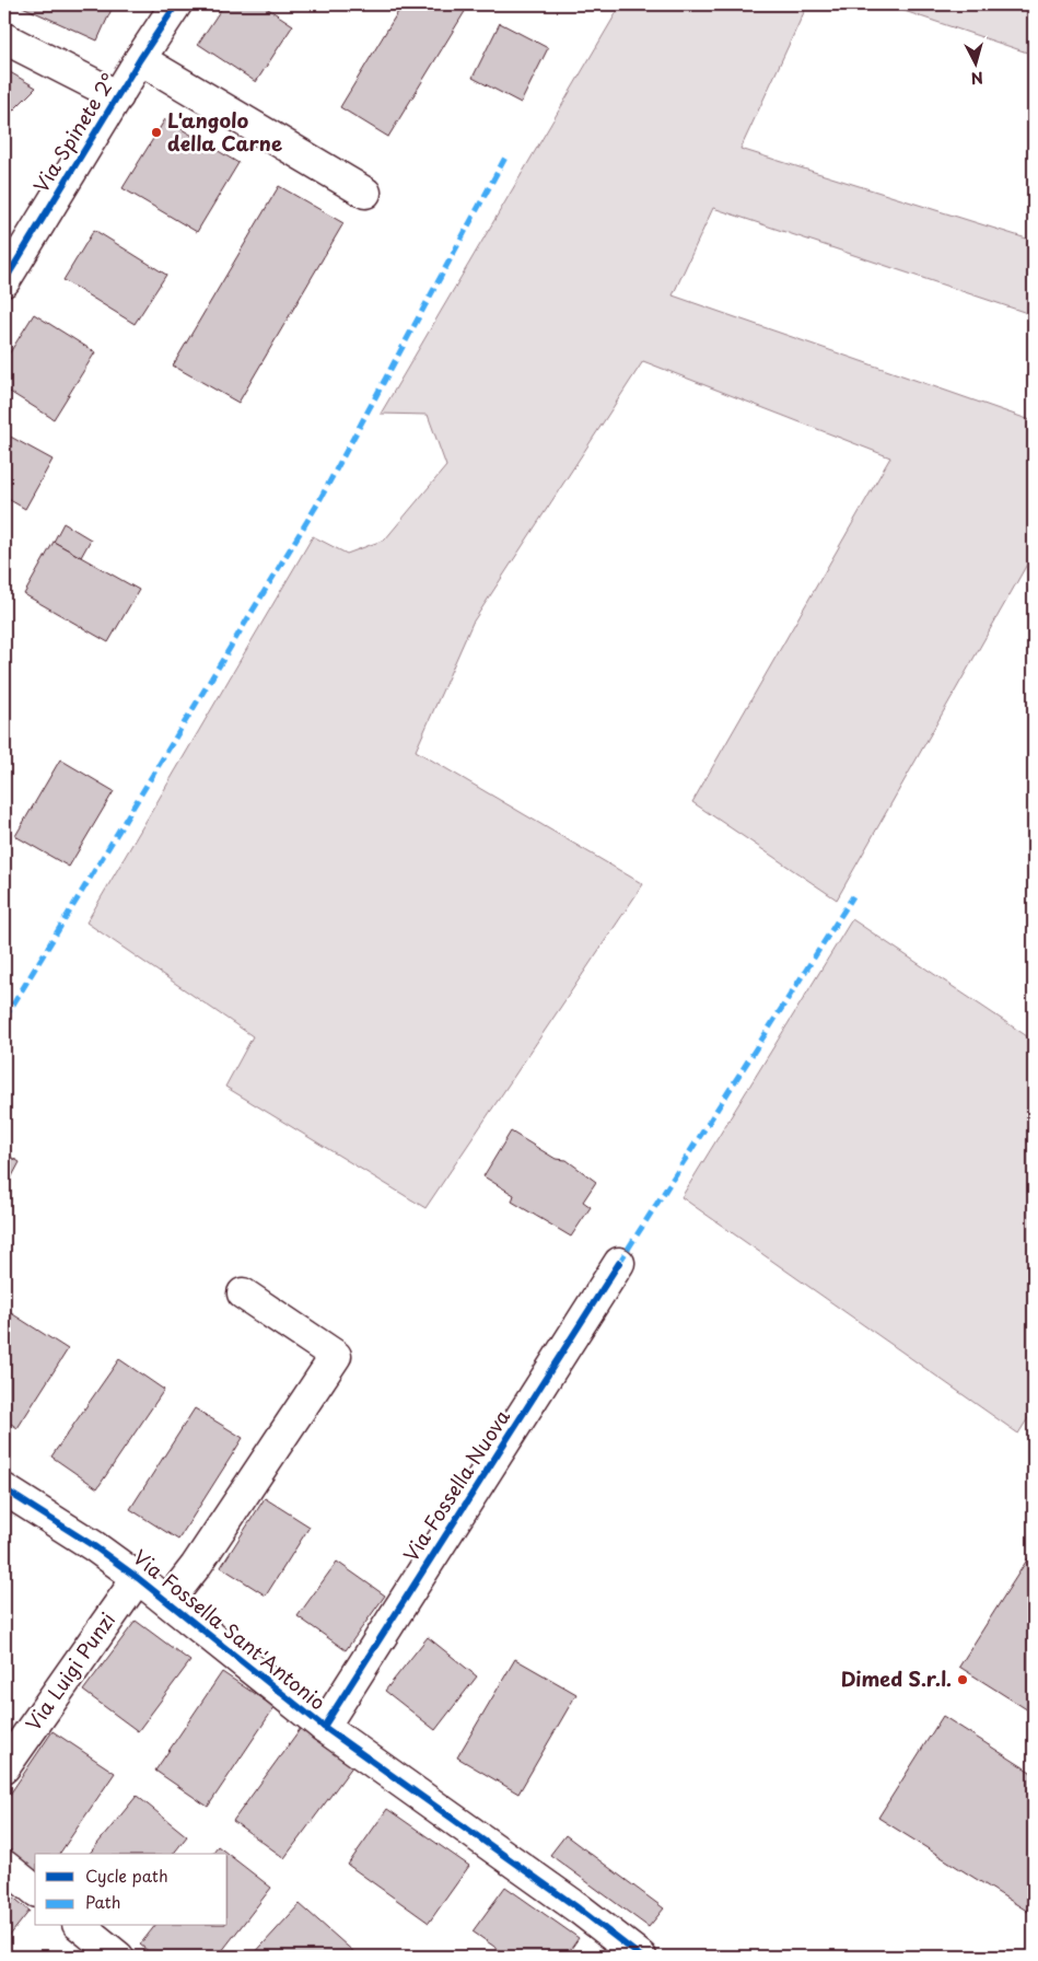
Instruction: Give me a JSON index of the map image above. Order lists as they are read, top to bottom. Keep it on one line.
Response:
{"streets":{"street":["Via Spinete 2°","Via Fossella Nuova","Via Fossella Sant'Antonio","Via Luigi Punzi"]},"crossings":[["Via Fossella Nuova","Via Fossella Sant'Antonio"],["Via Fossella Sant'Antonio","Via Luigi Punzi"]],"places":["L'angolo della Carne","Dimed S.r.l."],"legend":["Cycle path","Path"],"north":"bottom"}
